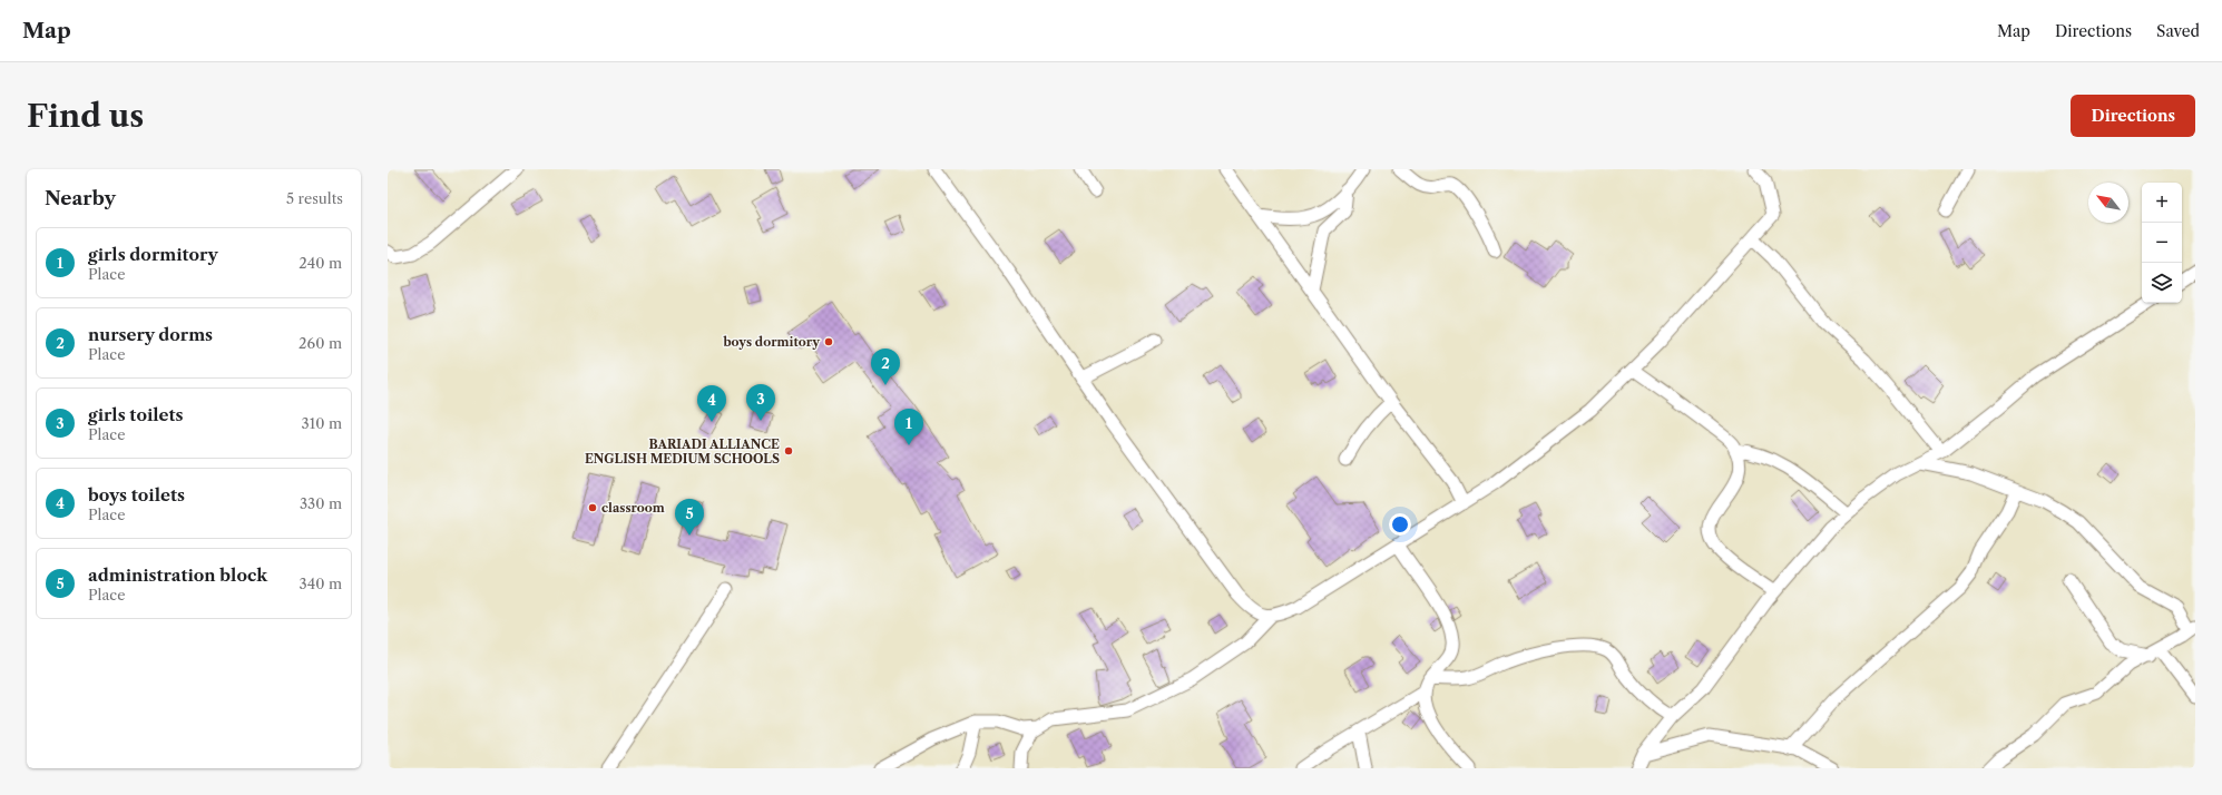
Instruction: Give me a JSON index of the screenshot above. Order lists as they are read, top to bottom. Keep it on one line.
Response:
{"places":["boys dormitory","BARIADI ALLIANCE ENGLISH MEDIUM SCHOOLS","classroom"],"north":"top left","page":{"header":"Map","nav":["Map","Directions","Saved"],"buttons":"Directions","title":"Find us","heading":["Nearby","5 results"],"map_buttons":["+","−"],"list":[{"mark":"1","name":"girls dormitory","note":"Place","value":"240 m"},{"mark":"2","name":"nursery dorms","note":"Place","value":"260 m"},{"mark":"3","name":"girls toilets","note":"Place","value":"310 m"},{"mark":"4","name":"boys toilets","note":"Place","value":"330 m"},{"mark":"5","name":"administration block","note":"Place","value":"340 m"}],"pins":["2","3","4","1","5"]}}
